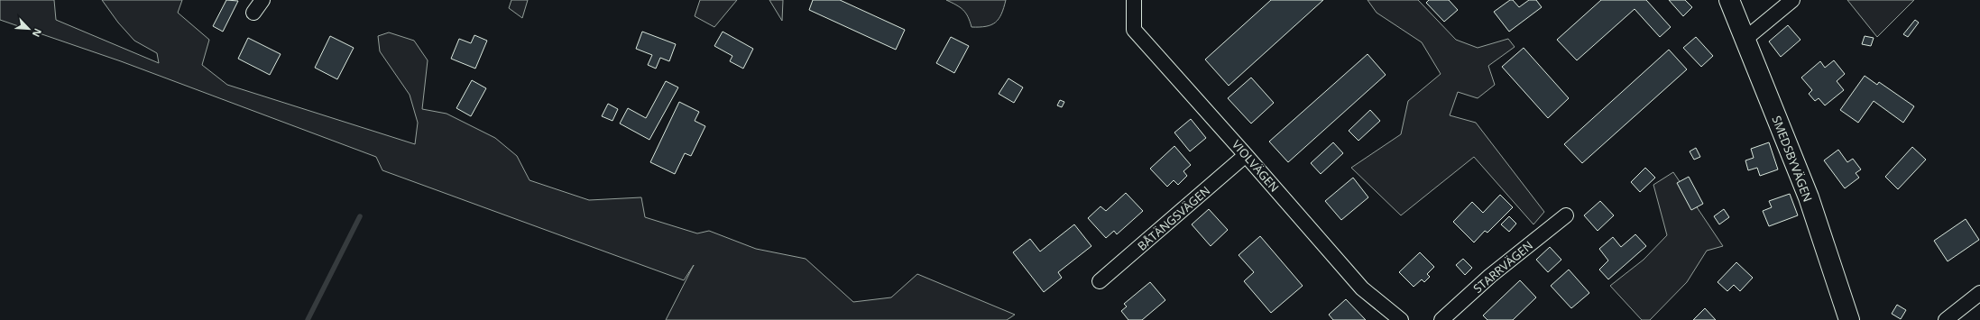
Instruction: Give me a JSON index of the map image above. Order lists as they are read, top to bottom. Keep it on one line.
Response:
{"streets":{"main road":["SMEDSBYVÄGEN"],"street":["VIOLVÄGEN","BÅTÄNGSVÄGEN","STARRVÄGEN"]},"crossings":[["VIOLVÄGEN","BÅTÄNGSVÄGEN"]],"north":"bottom right"}
